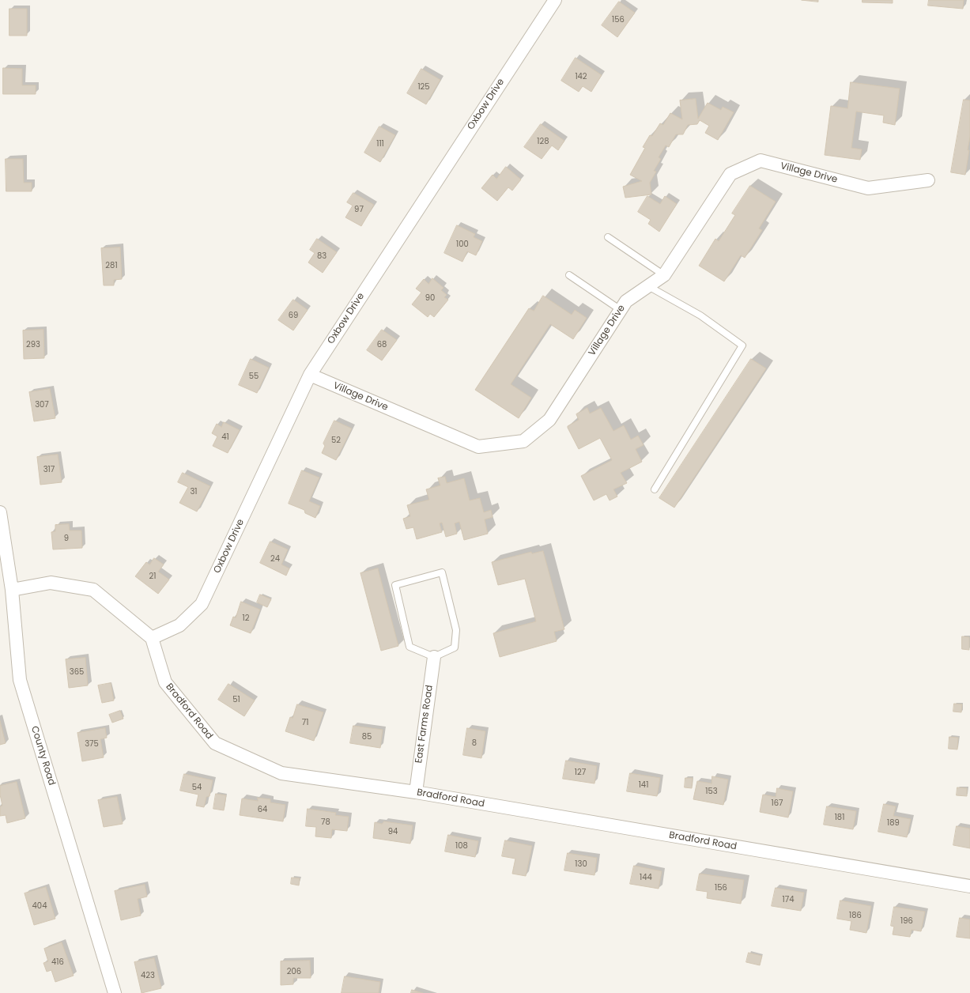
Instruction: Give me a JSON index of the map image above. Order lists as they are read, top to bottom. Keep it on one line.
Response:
{"streets":{"street":["Oxbow Drive","Village Drive","Bradford Road","East Farms Road","County Road"]},"crossings":[["Oxbow Drive","Village Drive"],["Oxbow Drive","Bradford Road"],["Bradford Road","East Farms Road"]],"house_numbers":["156","142","125","128","111","97","100","83","281","90","69","293","68","55","307","41","52","317","31","9","24","21","12","365","51","71","85","8","375","127","141","54","153","167","64","181","78","189","94","108","130","144","156","174","404","186","196","416","206","423"]}
